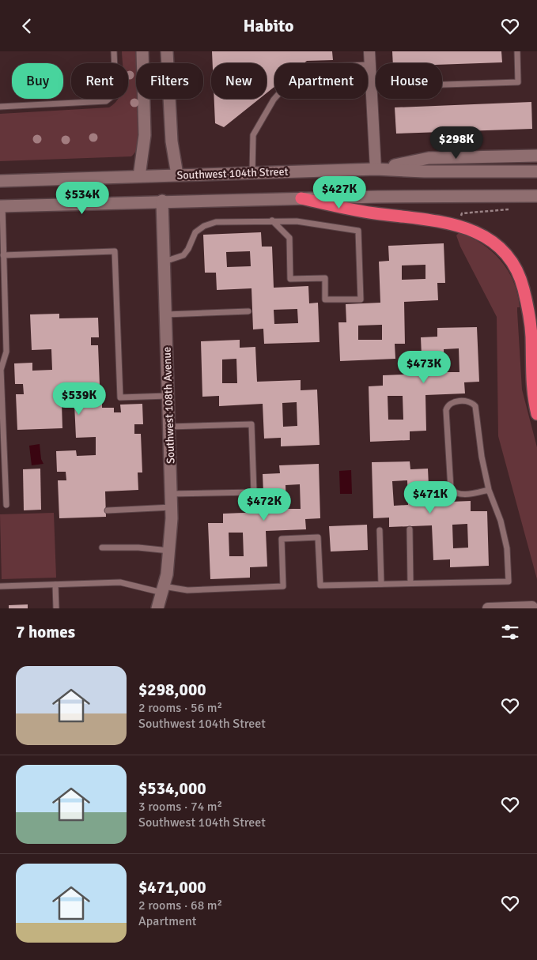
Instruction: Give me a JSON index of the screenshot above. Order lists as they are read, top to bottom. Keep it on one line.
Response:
{"streets":{"main road":["Southwest 104th Street","Southwest 108th Avenue"]},"page":{"header":"Habito","chip":["Buy","Rent","Filters","New","Apartment","House"],"price":["$298K","$427K","$534K","$473K","$539K","$471K","$472K"],"heading":"7 homes","list":[{"name":"$298,000","note":"2 rooms · 56 m² · Southwest 104th Street"},{"name":"$534,000","note":"3 rooms · 74 m² · Southwest 104th Street"},{"name":"$471,000","note":"2 rooms · 68 m² · Apartment"}]}}
